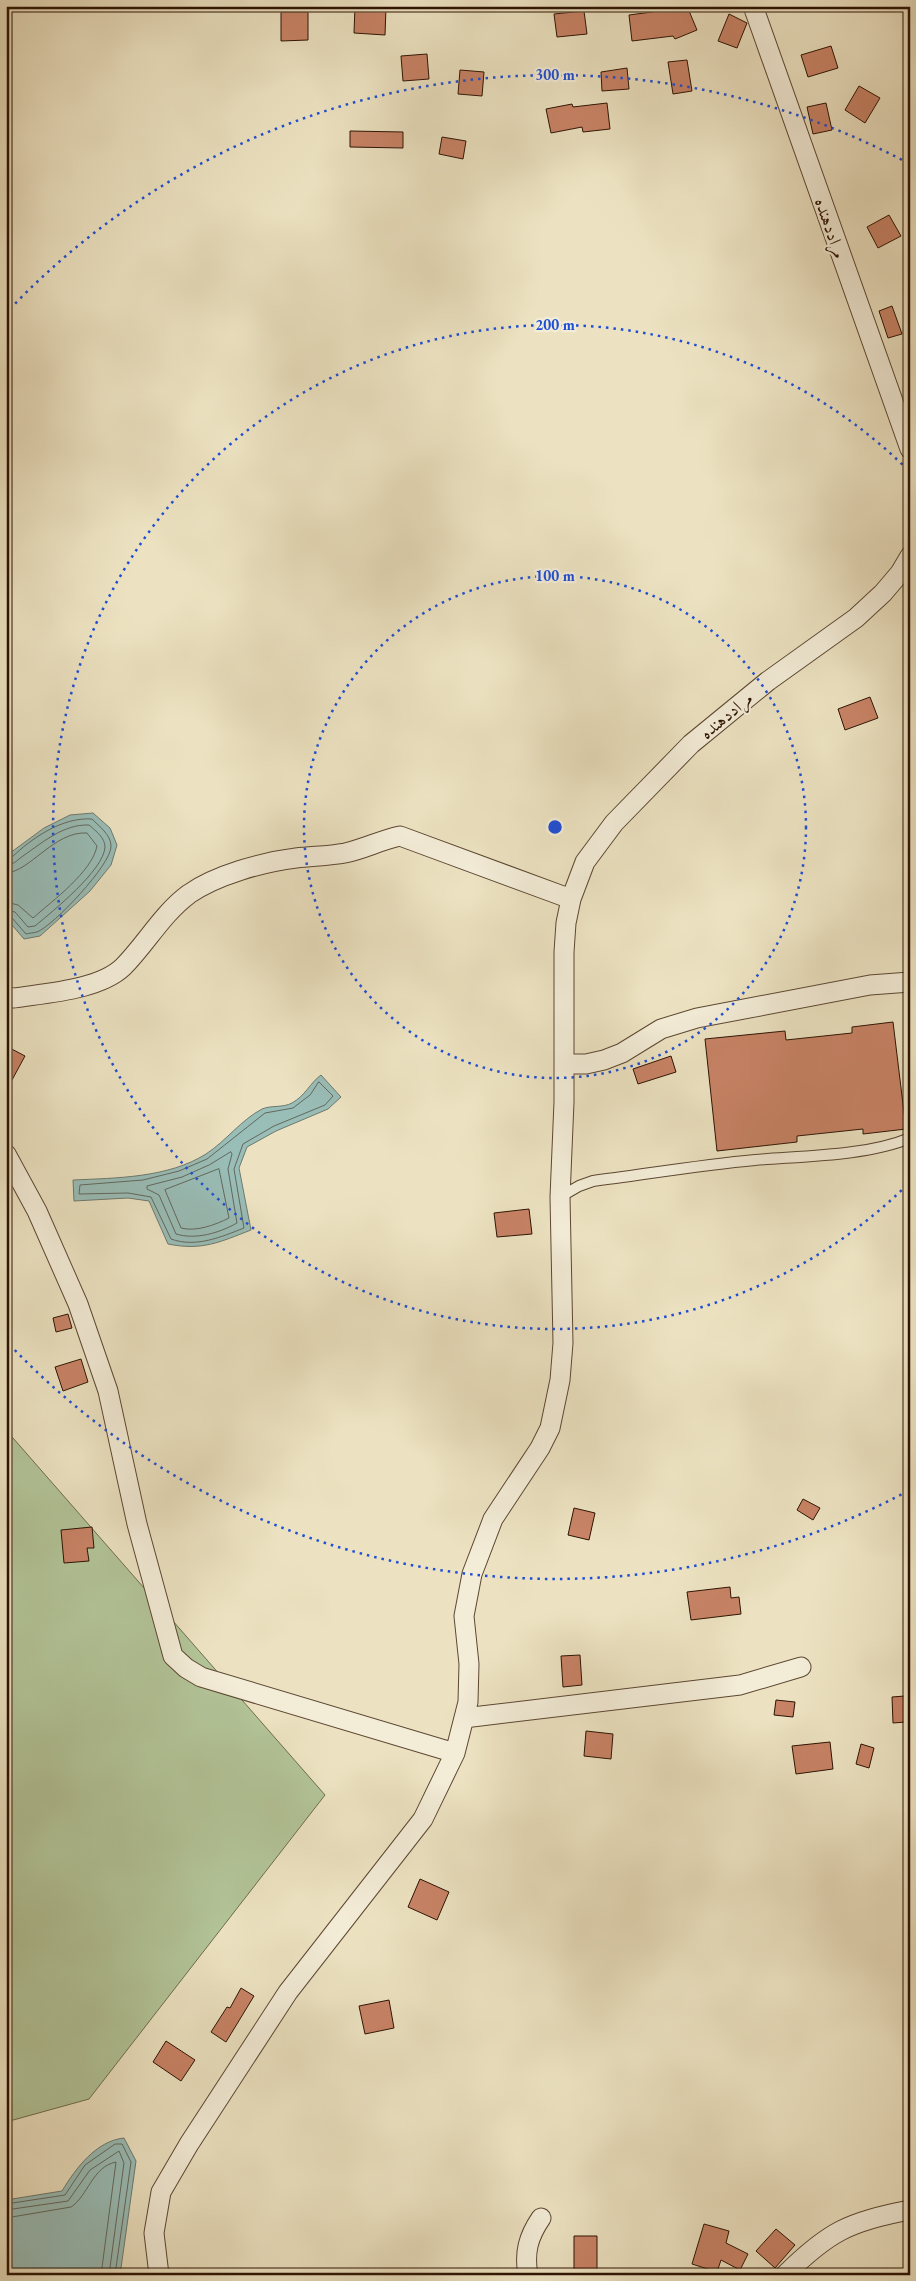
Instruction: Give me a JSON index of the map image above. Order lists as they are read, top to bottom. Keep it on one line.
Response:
{"streets":{"street":["مراددهنده"]},"rings":["300 m","200 m","100 m"]}
